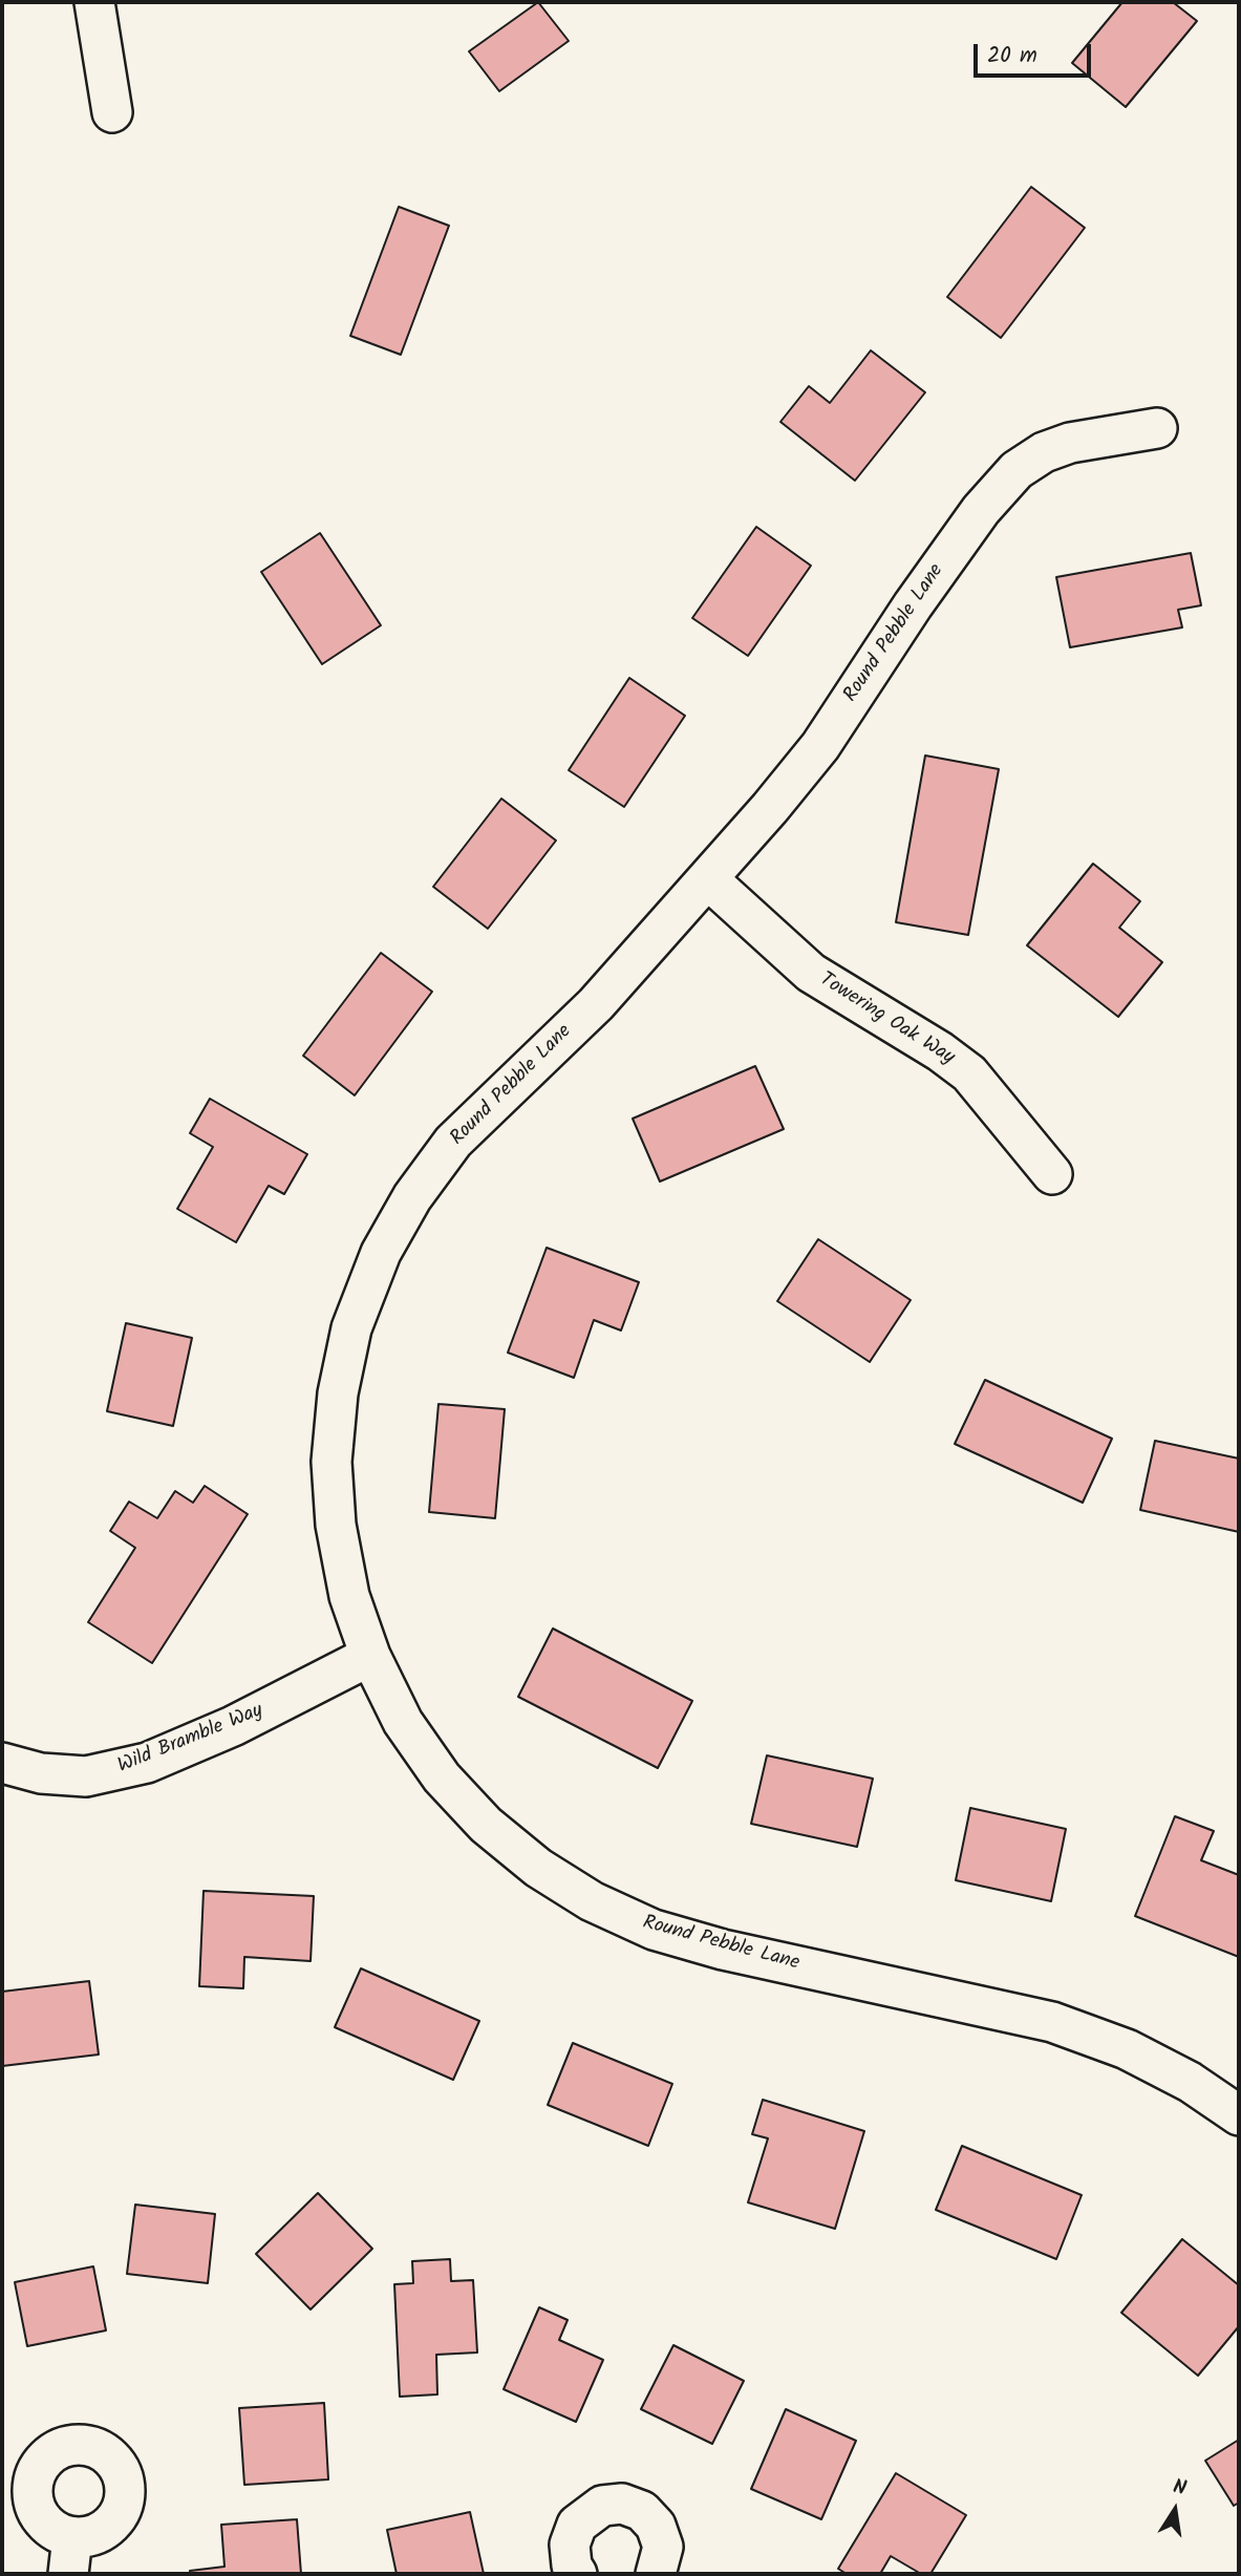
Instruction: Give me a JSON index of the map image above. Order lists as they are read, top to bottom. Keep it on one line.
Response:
{"streets":{"street":["Round Pebble Lane","Towering Oak Way","Wild Bramble Way"]},"crossings":[["Round Pebble Lane","Towering Oak Way"],["Round Pebble Lane","Wild Bramble Way"]],"scale_bar":"20 m","north":"top"}
